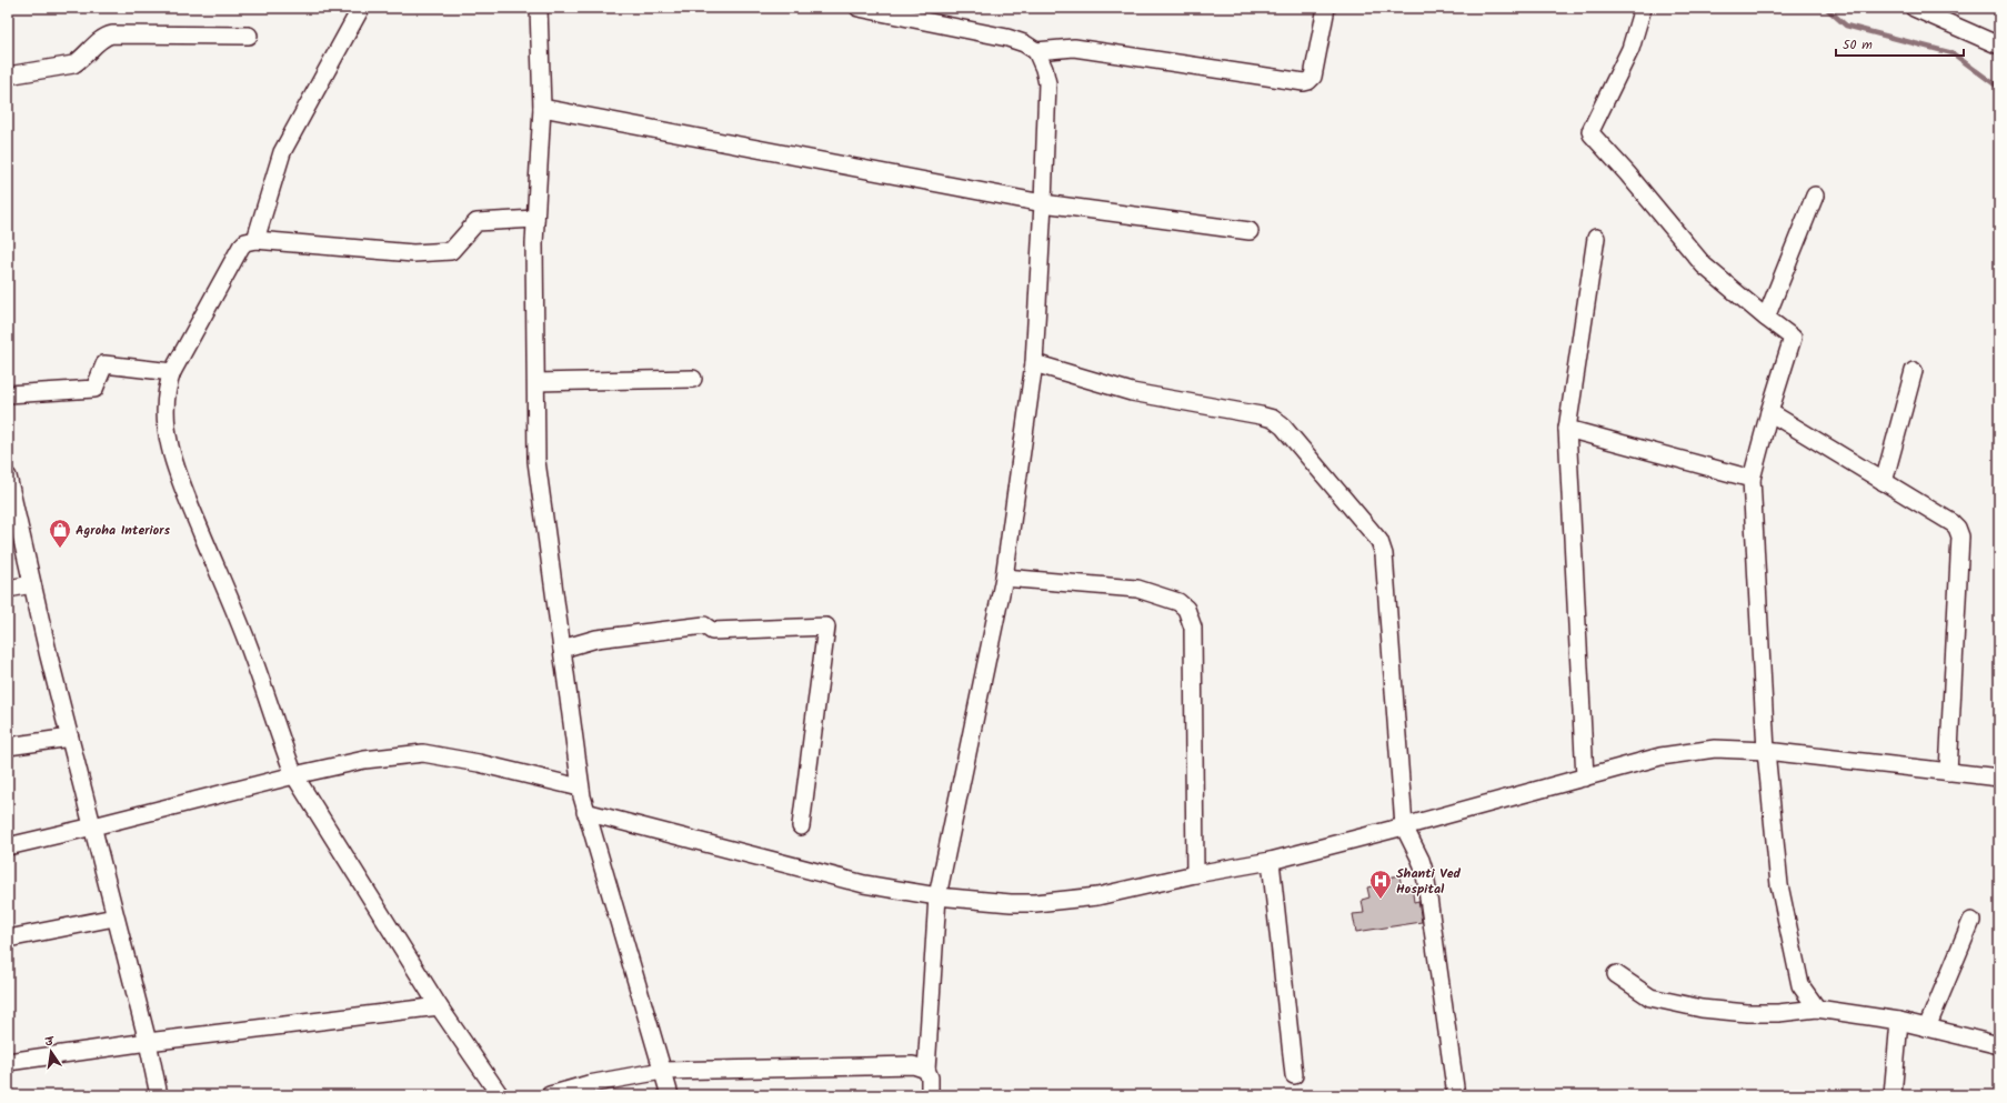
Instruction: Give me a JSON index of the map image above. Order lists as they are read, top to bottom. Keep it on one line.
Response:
{"places":{"shop":["Agroha Interiors"],"hospital":["Shanti Ved Hospital"]},"scale_bar":"50 m","north":"top"}
